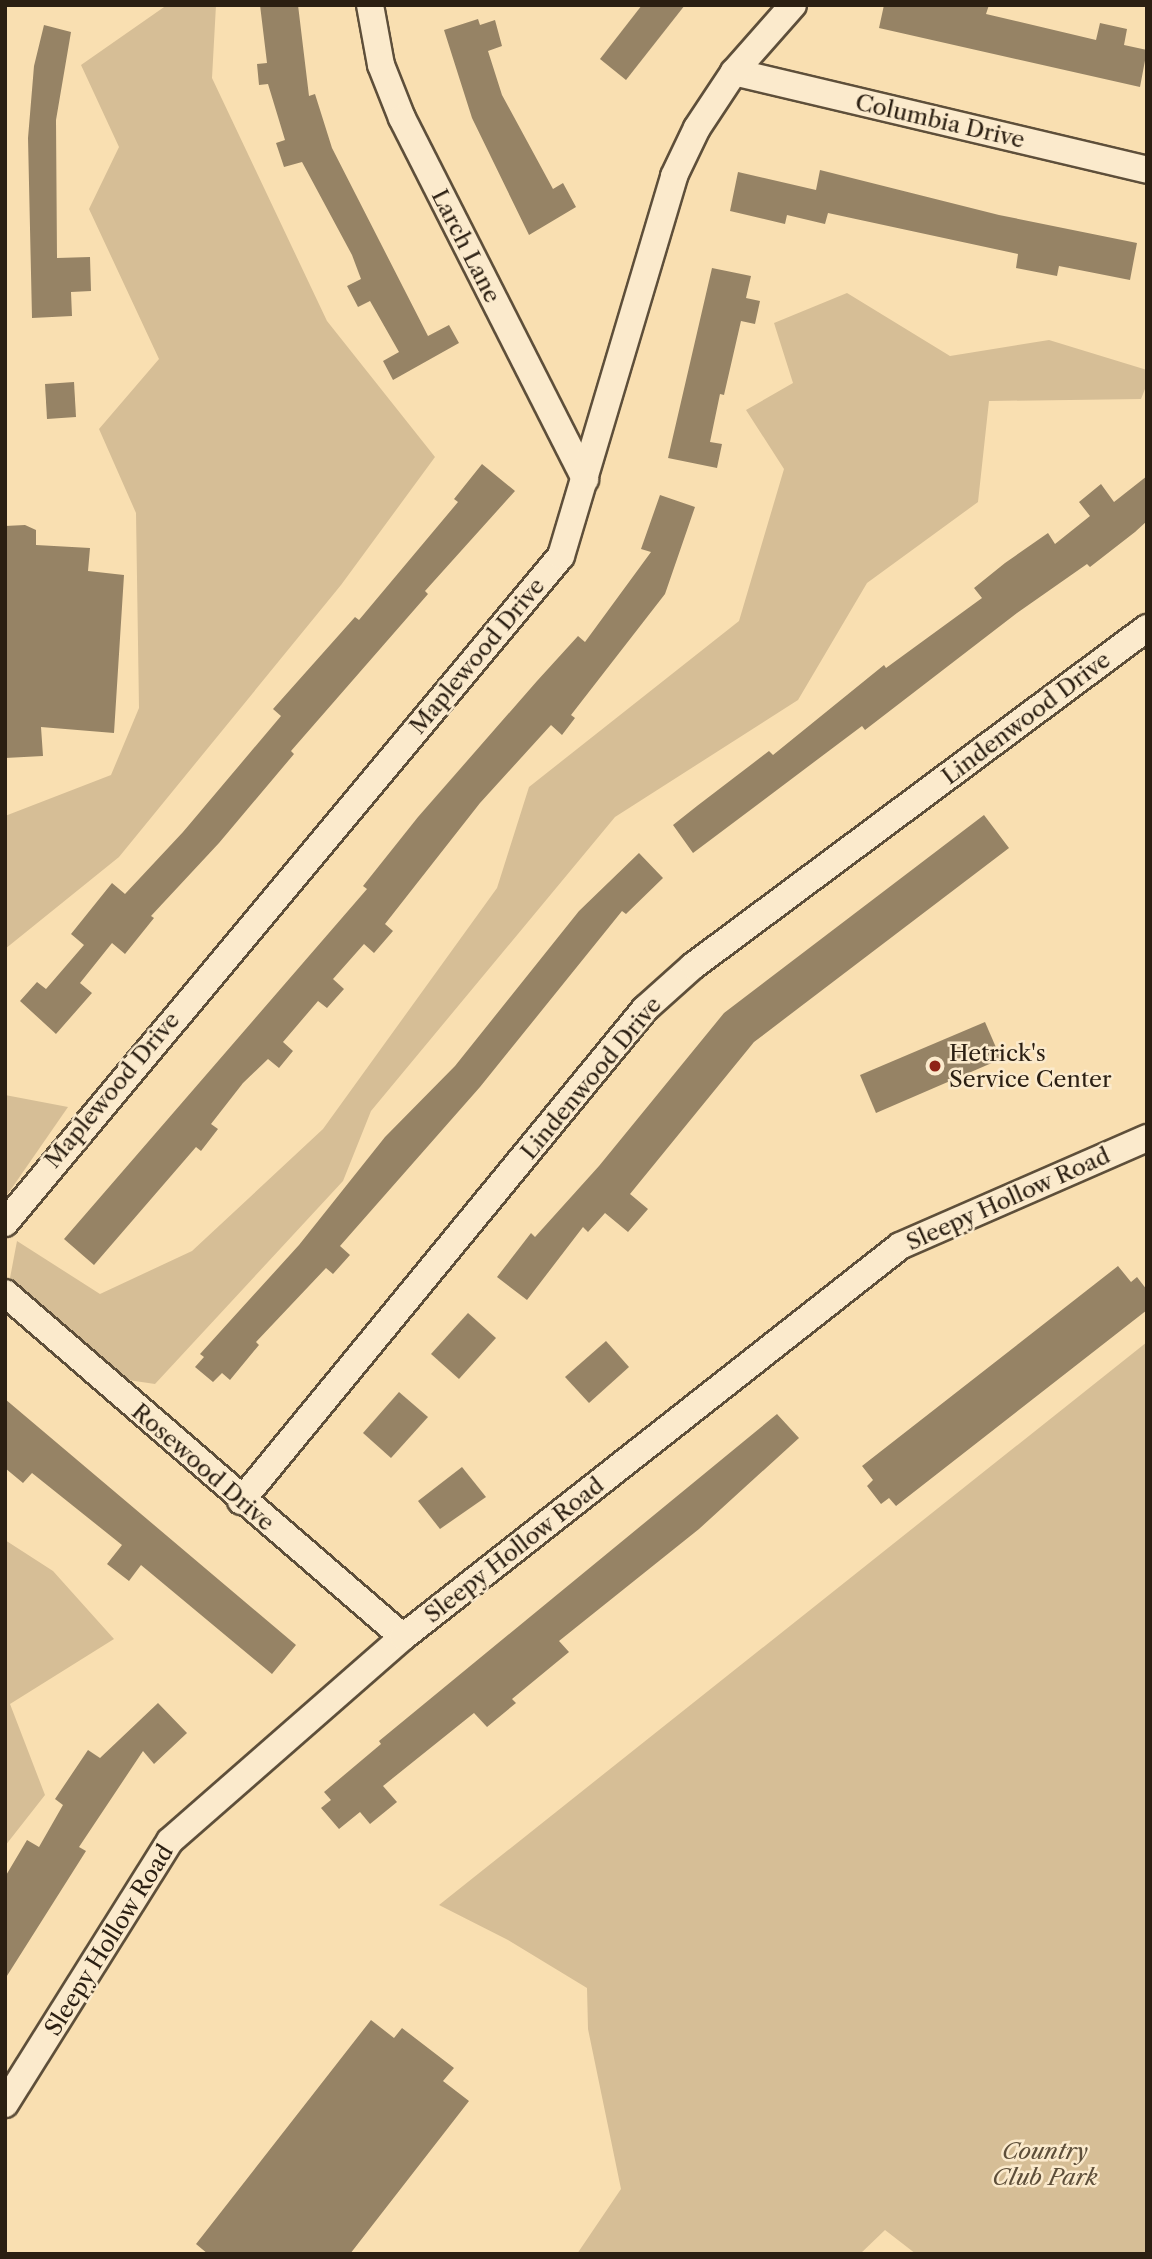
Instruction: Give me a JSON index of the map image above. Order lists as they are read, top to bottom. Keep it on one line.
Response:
{"streets":{"street":["Columbia Drive","Larch Lane","Maplewood Drive","Lindenwood Drive","Sleepy Hollow Road","Rosewood Drive"]},"crossings":[["Columbia Drive","Maplewood Drive"],["Larch Lane","Maplewood Drive"],["Lindenwood Drive","Rosewood Drive"],["Sleepy Hollow Road","Rosewood Drive"]],"parks":["Country Club Park"],"places":["Hetrick's Service Center"]}
